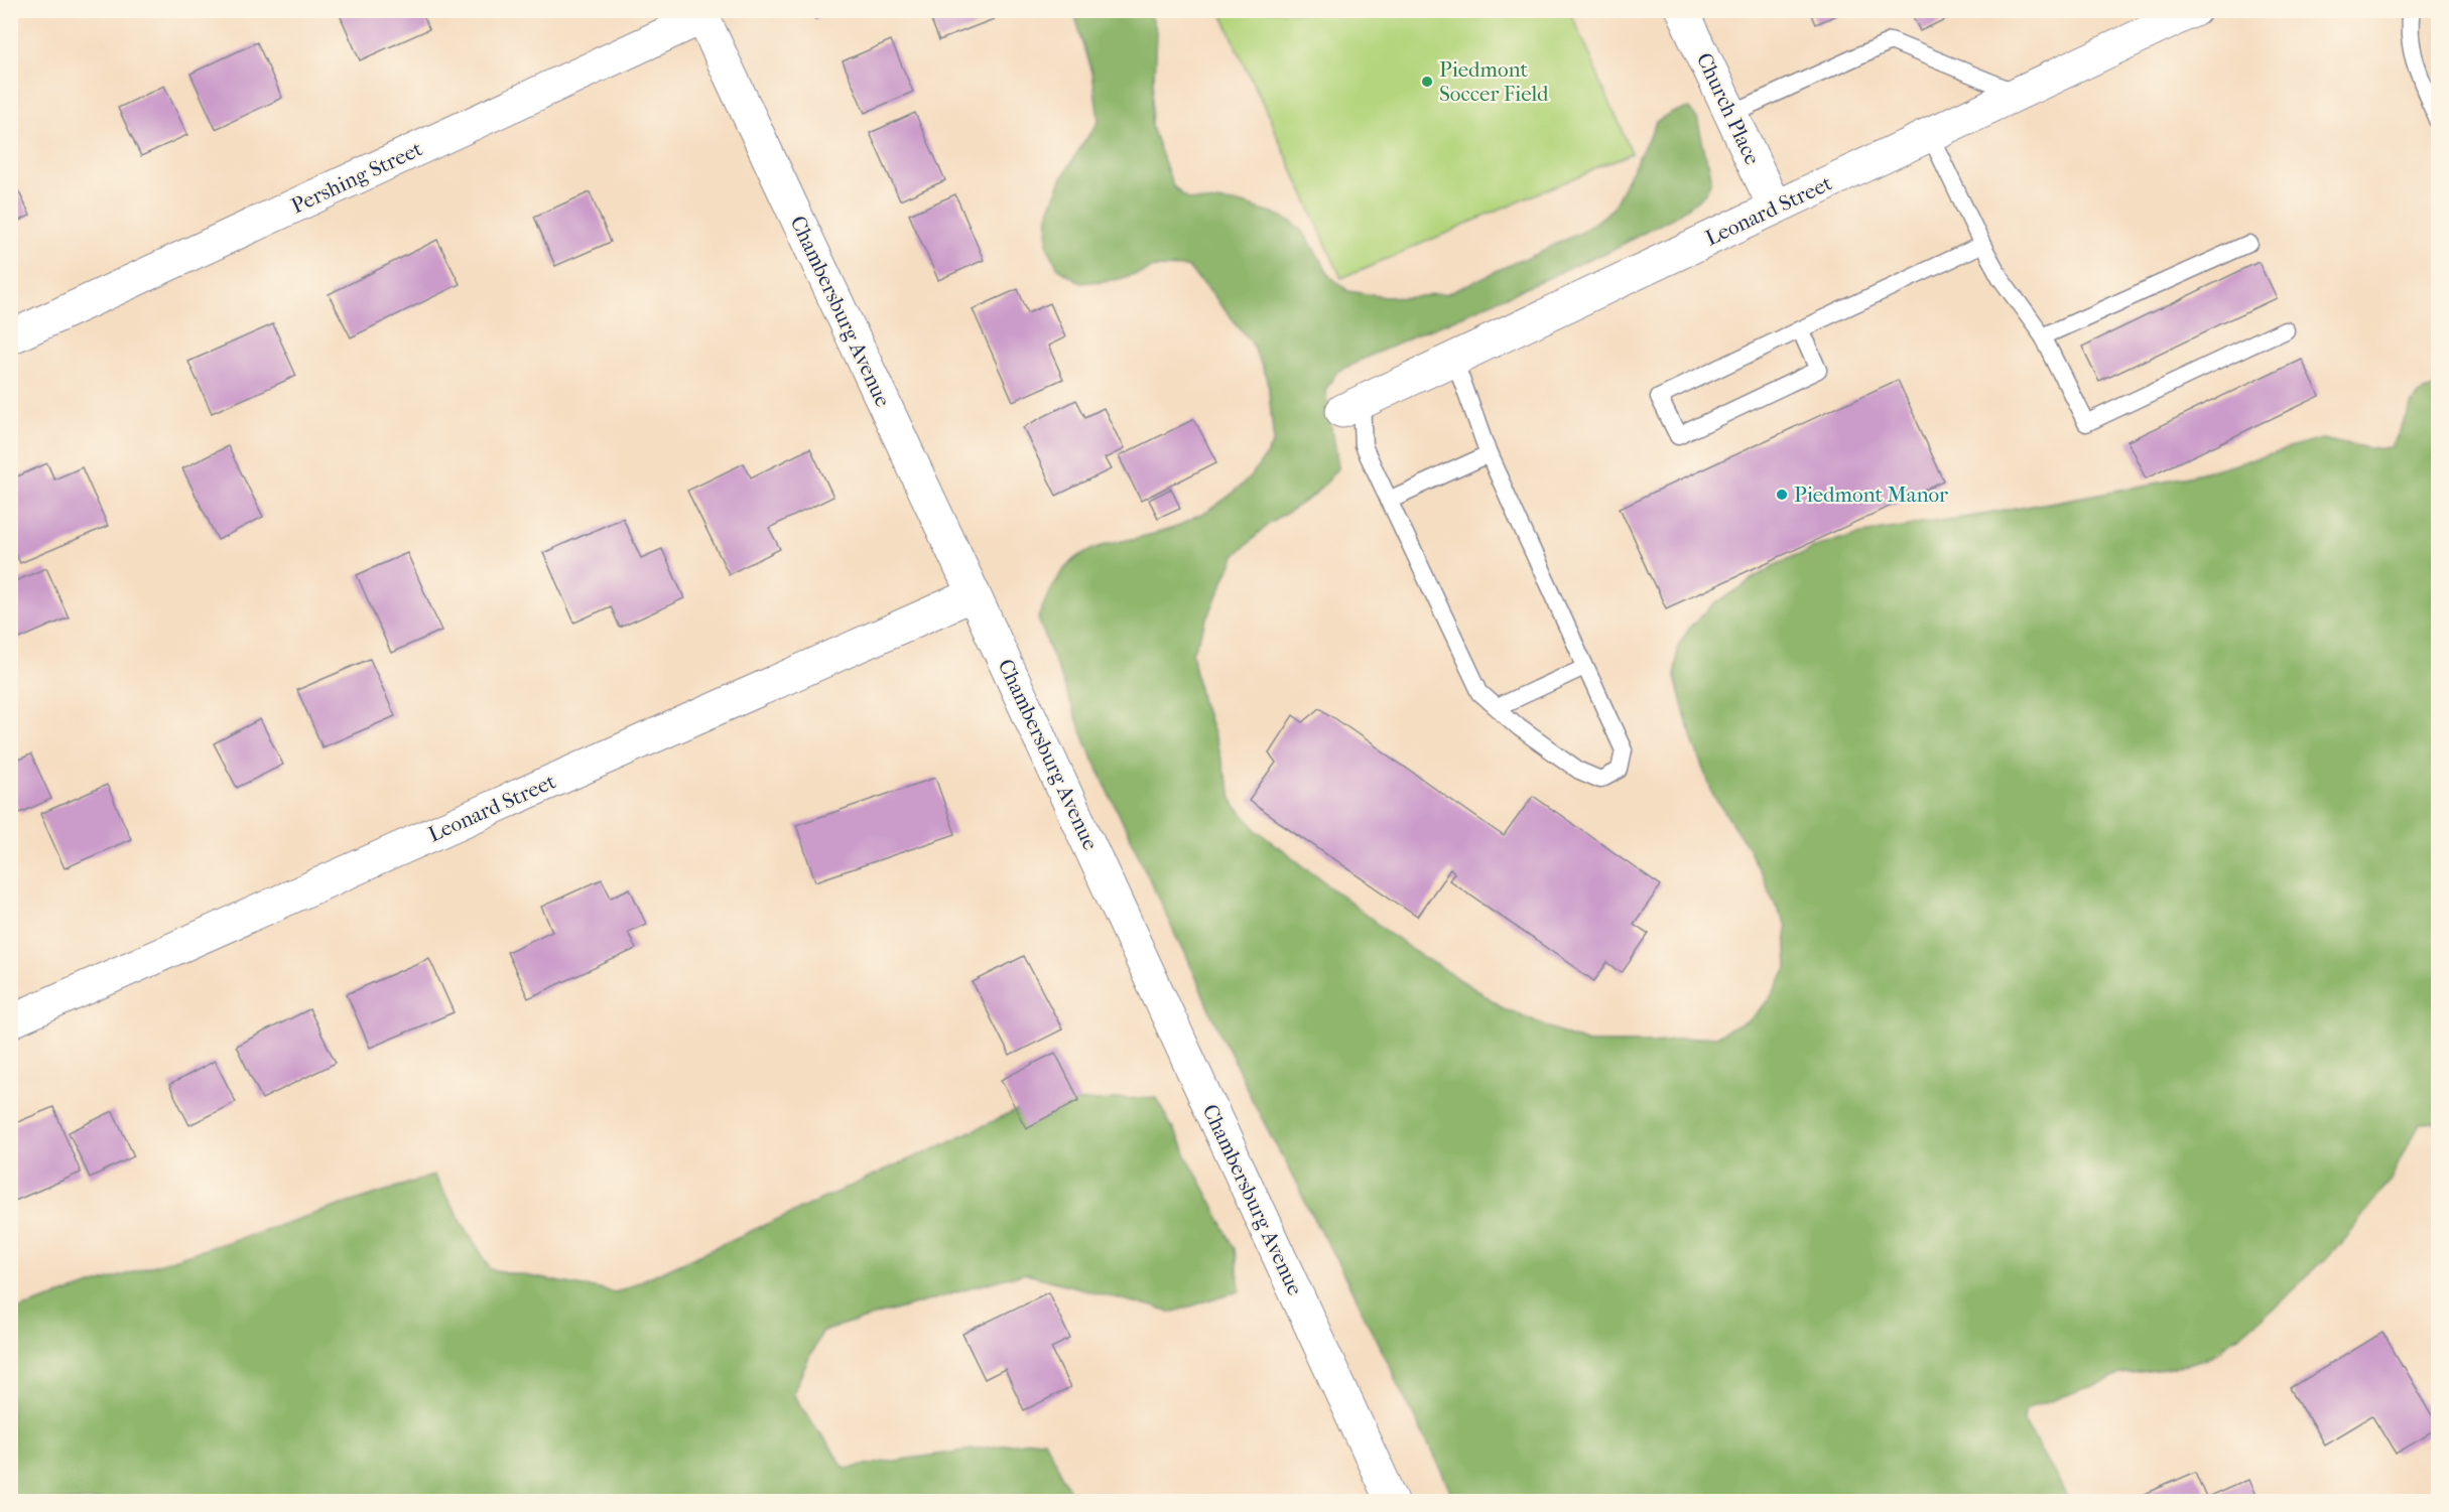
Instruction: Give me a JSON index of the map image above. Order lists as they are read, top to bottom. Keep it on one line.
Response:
{"streets":{"street":["Church Place","Pershing Street","Leonard Street","Chambersburg Avenue"]},"crossings":[["Church Place","Leonard Street"],["Pershing Street","Chambersburg Avenue"],["Leonard Street","Chambersburg Avenue"]],"places":["Piedmont Soccer Field","Piedmont Manor"]}
